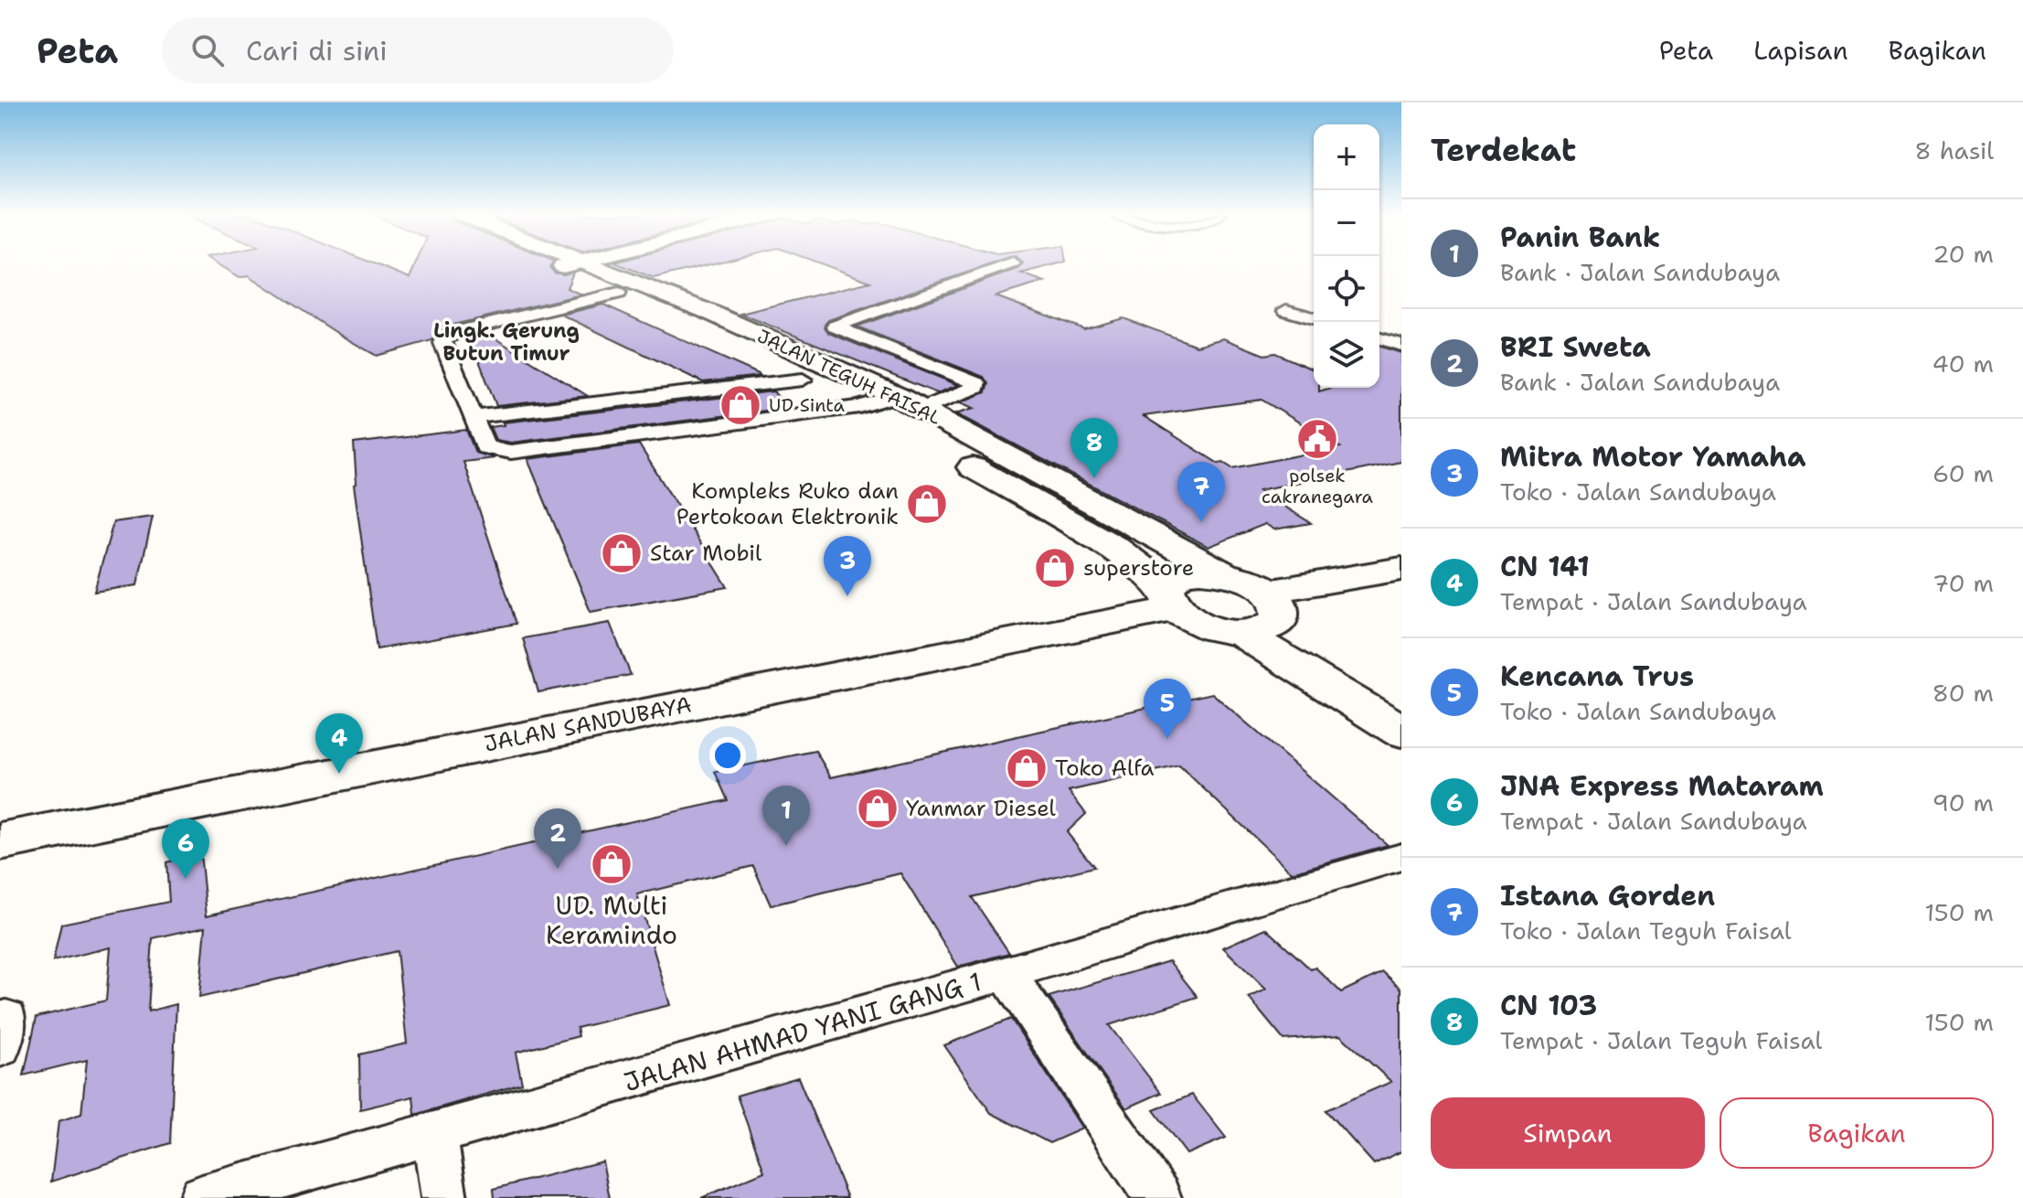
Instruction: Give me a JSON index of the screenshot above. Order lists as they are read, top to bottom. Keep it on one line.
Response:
{"streets":{"main road":["JALAN TEGUH FAISAL","JALAN SANDUBAYA"],"street":["JALAN AHMAD YANI GANG 1"]},"crossings":[["JALAN TEGUH FAISAL","JALAN SANDUBAYA"]],"districts":["Lingk. Gerung Butun Timur"],"places":{"shop":["UD Sinta","Kompleks Ruko dan Pertokoan Elektronik","Star Mobil","superstore","Toko Alfa","Yanmar Diesel","UD. Multi Keramindo"],"public building":["polsek cakranegara"]},"page":{"header":"Peta","search":"Cari di sini","nav":["Peta","Lapisan","Bagikan"],"heading":["Terdekat","8 hasil"],"map_buttons":["+","−"],"list":[{"mark":"1","name":"Panin Bank","note":"Bank · Jalan Sandubaya","value":"20 m"},{"mark":"2","name":"BRI Sweta","note":"Bank · Jalan Sandubaya","value":"40 m"},{"mark":"3","name":"Mitra Motor Yamaha","note":"Toko · Jalan Sandubaya","value":"60 m"},{"mark":"4","name":"CN 141","note":"Tempat · Jalan Sandubaya","value":"70 m"},{"mark":"5","name":"Kencana Trus","note":"Toko · Jalan Sandubaya","value":"80 m"},{"mark":"6","name":"JNA Express Mataram","note":"Tempat · Jalan Sandubaya","value":"90 m"},{"mark":"7","name":"Istana Gorden","note":"Toko · Jalan Teguh Faisal","value":"150 m"},{"mark":"8","name":"CN 103","note":"Tempat · Jalan Teguh Faisal","value":"150 m"}],"pins":["8","7","3","5","4","1","2","6"],"buttons":["Simpan","Bagikan"]}}
